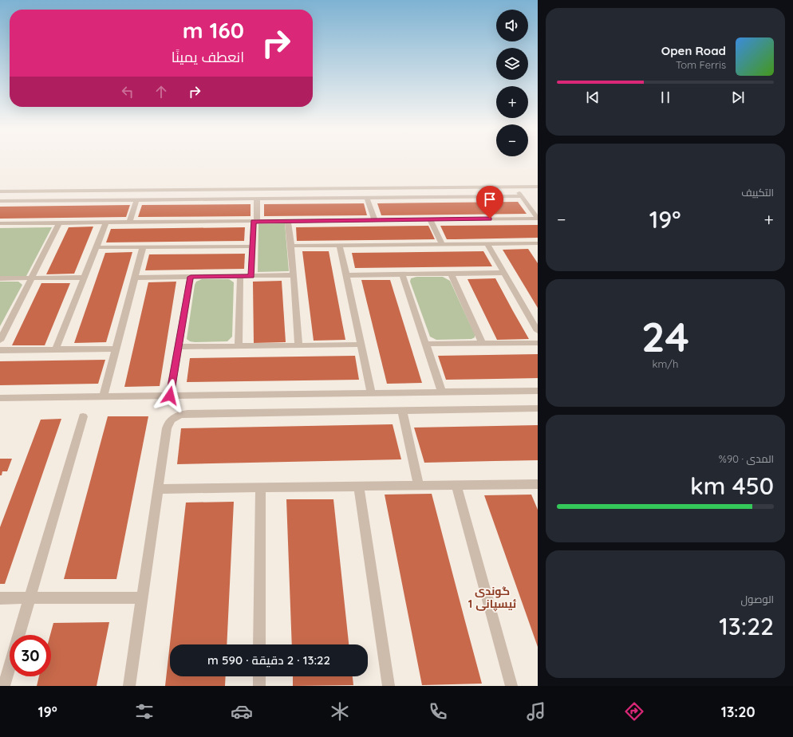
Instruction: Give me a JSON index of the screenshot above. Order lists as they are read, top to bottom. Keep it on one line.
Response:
{"districts":["گوندی ئیسپانی 1"],"page":{"map_buttons":["+","−"],"turn":["160 m","انعطف يمينًا"],"song":["Open Road","Tom Ferris"],"tile":["التكييف",["24","km/h"],["المدى · 90%","450 km"],["الوصول","13:22"]],"heat":["−","19°","+"],"limit":"30","trip":"13:22 · 2 دقيقة · 590 m","tabs":["13:20","19°"]}}
